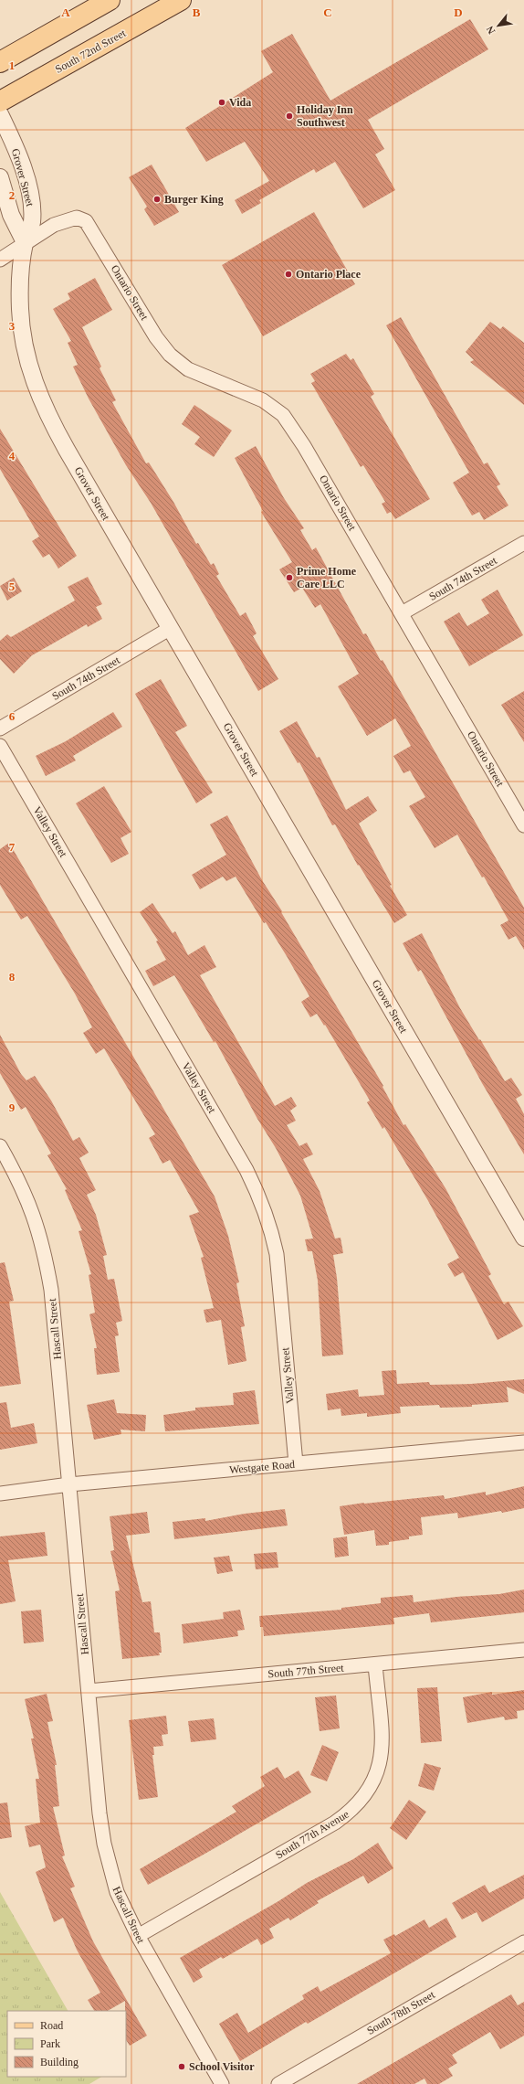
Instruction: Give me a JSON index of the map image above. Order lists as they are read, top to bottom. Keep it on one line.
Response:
{"streets":{"main road":["South 72nd Street"],"street":["Grover Street","Ontario Street","South 74th Street","Valley Street","Hascall Street","Westgate Road","South 77th Street","South 77th Avenue","South 78th Street"]},"crossings":[["Grover Street","Ontario Street"],["Grover Street","South 74th Street"],["Ontario Street","South 74th Street"],["Valley Street","Westgate Road"],["Hascall Street","Westgate Road"],["Hascall Street","South 77th Street"],["Hascall Street","South 77th Avenue"],["South 77th Street","South 77th Avenue"]],"places":["Vida","Holiday Inn Southwest","Burger King","Ontario Place","Prime Home Care LLC","School Visitor"],"legend":["Road","Park","Building"],"north":"bottom left","grid":{"columns":["A","B","C","D"],"rows":["1","2","3","4","5","6","7","8","9"]}}
